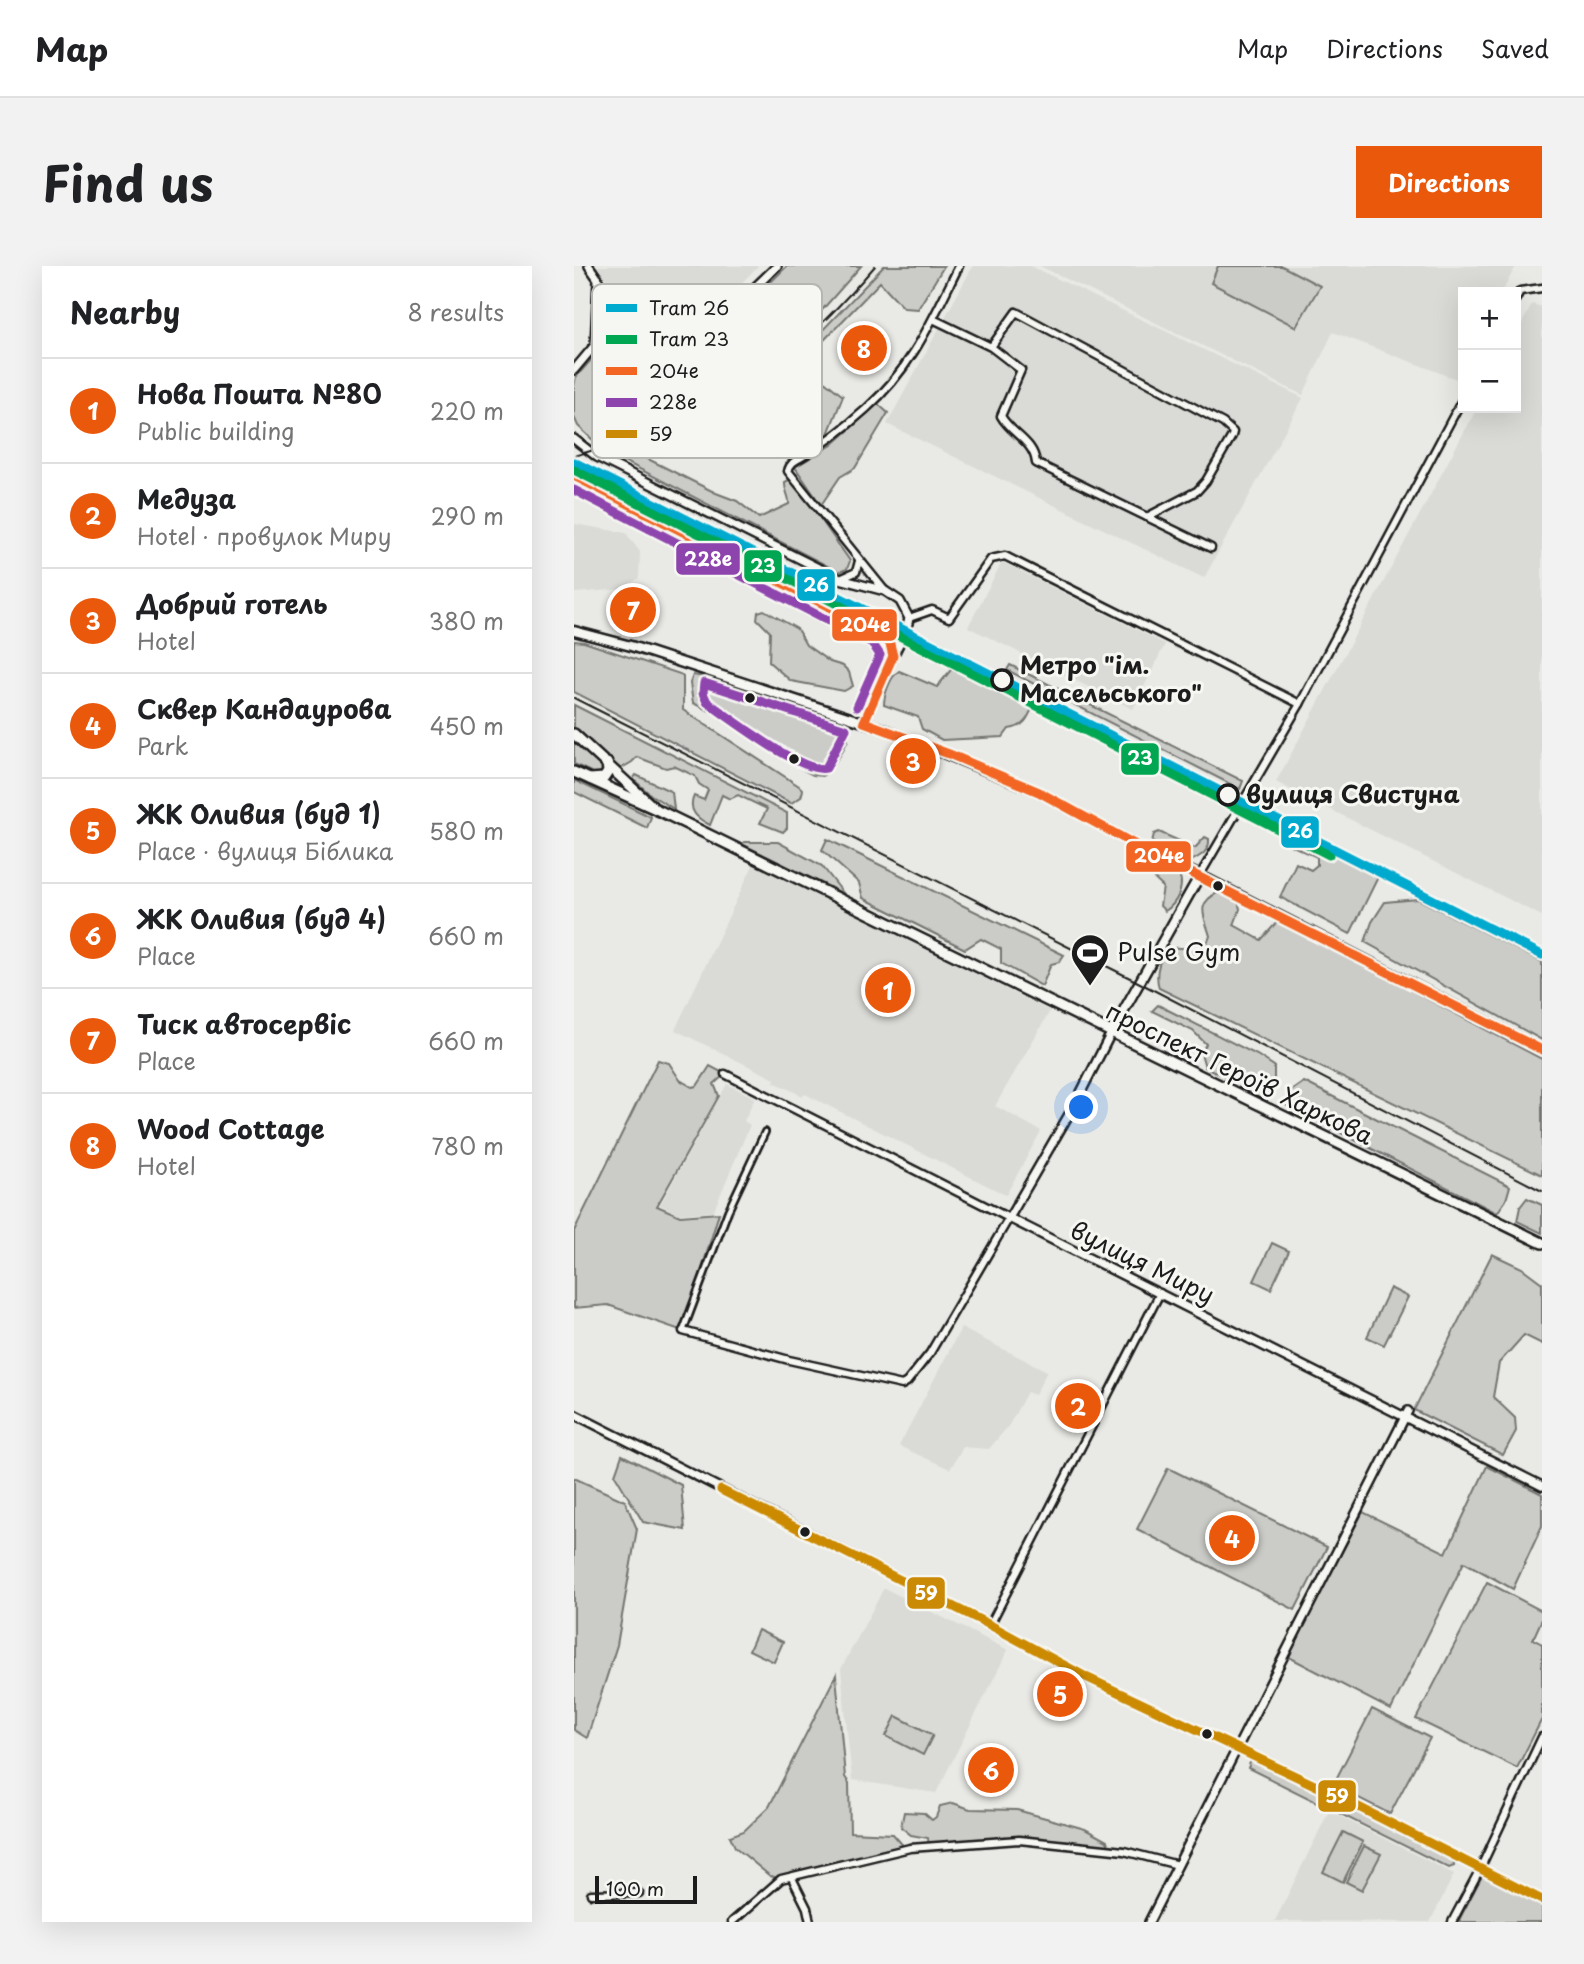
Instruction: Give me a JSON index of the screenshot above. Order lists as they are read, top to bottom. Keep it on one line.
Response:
{"streets":{"main road":["проспект Героїв Харкова"],"street":["вулиця Миру"]},"places":{"other":["Метро \"ім. Масельського\"","вулиця Свистуна"],"sports":["Pulse Gym"]},"lines":["tram line 26","tram line 23","transit line 204е","transit line 228е","transit line 59"],"legend":["Tram 26","Tram 23","204е","228е","59"],"scale_bar":"100 m","page":{"header":"Map","nav":["Map","Directions","Saved"],"title":"Find us","buttons":"Directions","heading":["Nearby","8 results"],"map_buttons":["+","−"],"pins":["8","7","3","1","2","4","5","6"],"list":[{"mark":"1","name":"Нова Пошта №80","note":"Public building","value":"220 m"},{"mark":"2","name":"Медуза","note":"Hotel · провулок Миру","value":"290 m"},{"mark":"3","name":"Добрий готель","note":"Hotel","value":"380 m"},{"mark":"4","name":"Сквер Кандаурова","note":"Park","value":"450 m"},{"mark":"5","name":"ЖК Оливия (буд 1)","note":"Place · вулиця Біблика","value":"580 m"},{"mark":"6","name":"ЖК Оливия (буд 4)","note":"Place","value":"660 m"},{"mark":"7","name":"Тиск автосервіс","note":"Place","value":"660 m"},{"mark":"8","name":"Wood Cottage","note":"Hotel","value":"780 m"}],"scale":"100 m"}}
